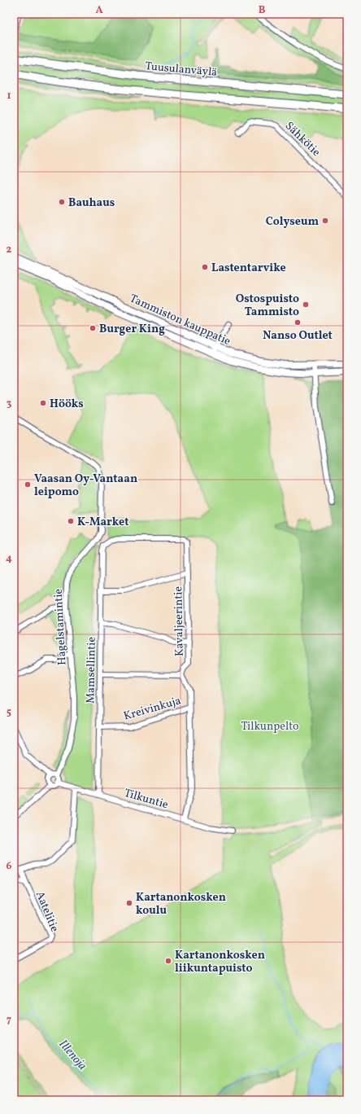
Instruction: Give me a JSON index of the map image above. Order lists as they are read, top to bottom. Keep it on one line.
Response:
{"streets":{"highway":["Tuusulanväylä"],"main road":["Tammiston kauppatie"],"street":["Sähkötie","Kavaljeerintie","Hagelstamintie","Mamsellintie","Kreivinkuja","Tilkuntie","Aatelitie"]},"crossings":[["Kavaljeerintie","Mamsellintie"],["Hagelstamintie","Tilkuntie"],["Mamsellintie","Kreivinkuja"],["Mamsellintie","Tilkuntie"]],"water":["Illenoja"],"parks":["Tilkunpelto"],"places":["Bauhaus","Colyseum","Lastentarvike","Ostospuisto Tammisto","Nanso Outlet","Burger King","Hööks","Vaasan Oy-Vantaan leipomo","K-Market","Kartanonkosken koulu","Kartanonkosken liikuntapuisto"],"grid":{"columns":["A","B"],"rows":["1","2","3","4","5","6","7"]}}
